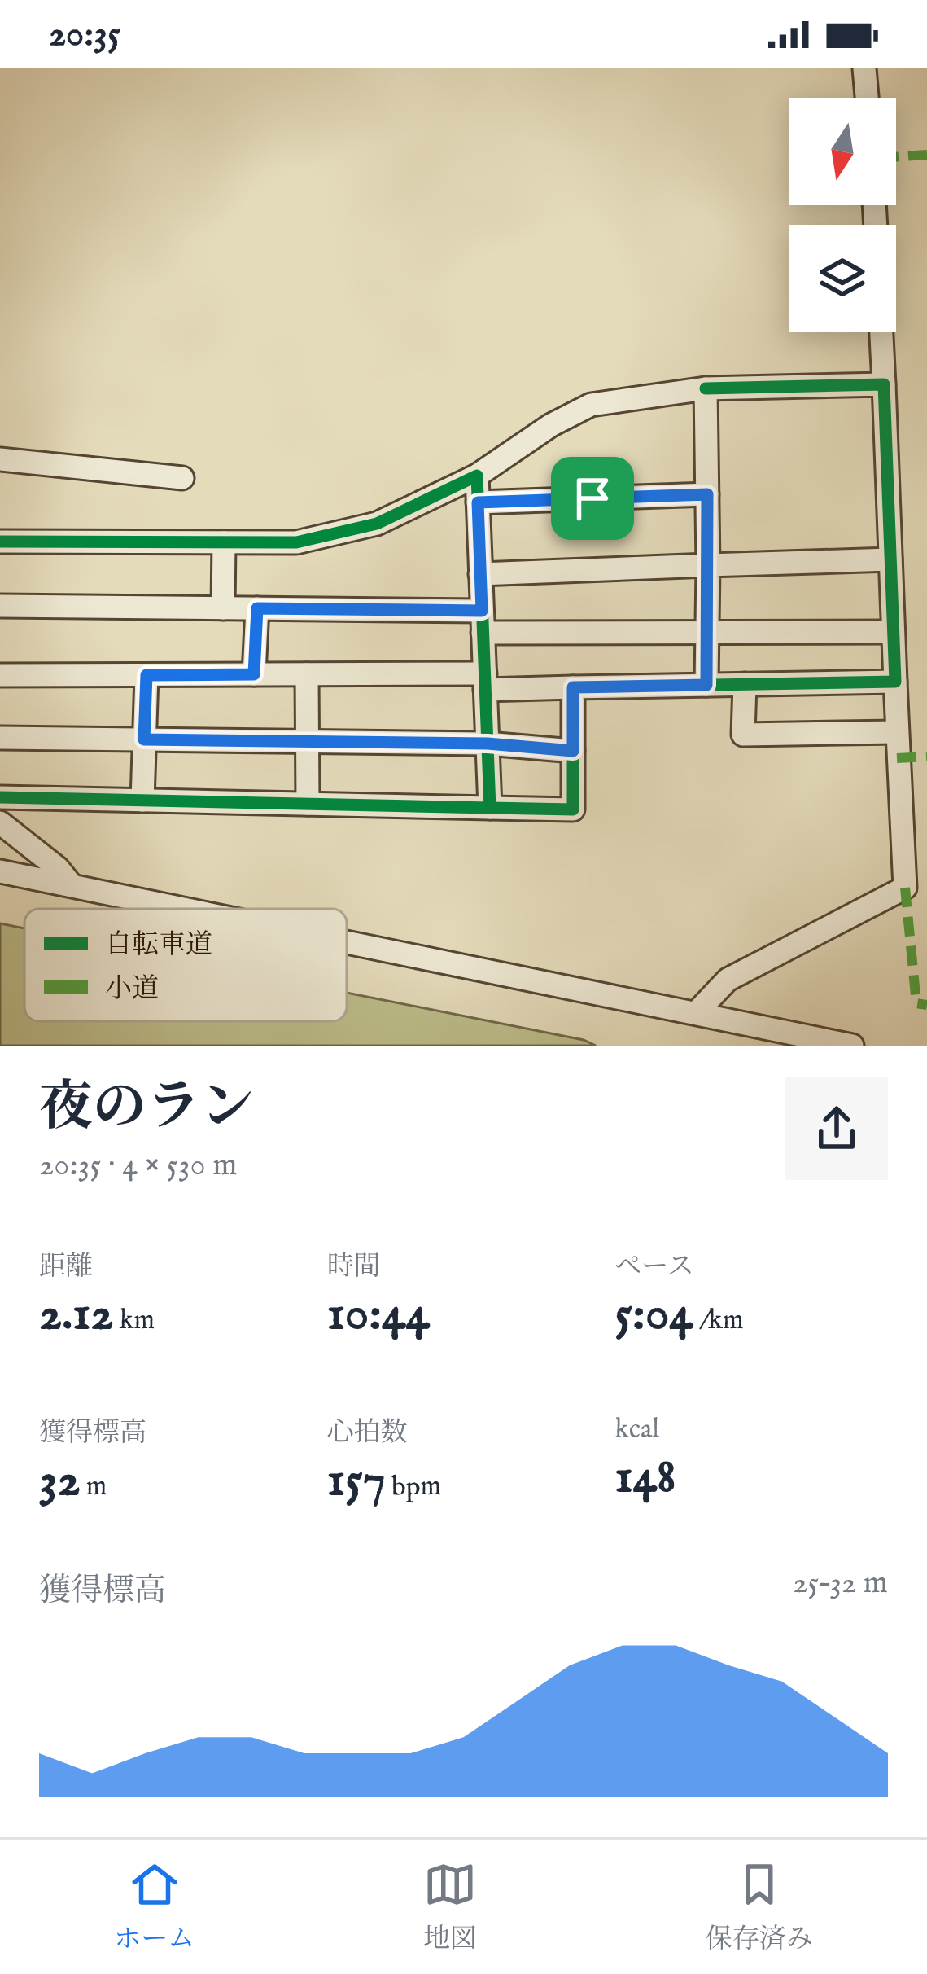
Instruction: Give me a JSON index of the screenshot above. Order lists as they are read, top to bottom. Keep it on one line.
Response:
{"legend":["自転車道","小道"],"north":"bottom","page":{"status":"20:35","heading":["夜のラン","20:35 · 4 × 530 m"],"stats":[["距離","2.12 km"],["時間","10:44"],["ペース","5:04 /km"],["獲得標高","32 m"],["心拍数","157 bpm"],["kcal","148"]],"chart":["獲得標高","25–32 m"],"tabs":["ホーム","地図","保存済み"]}}
